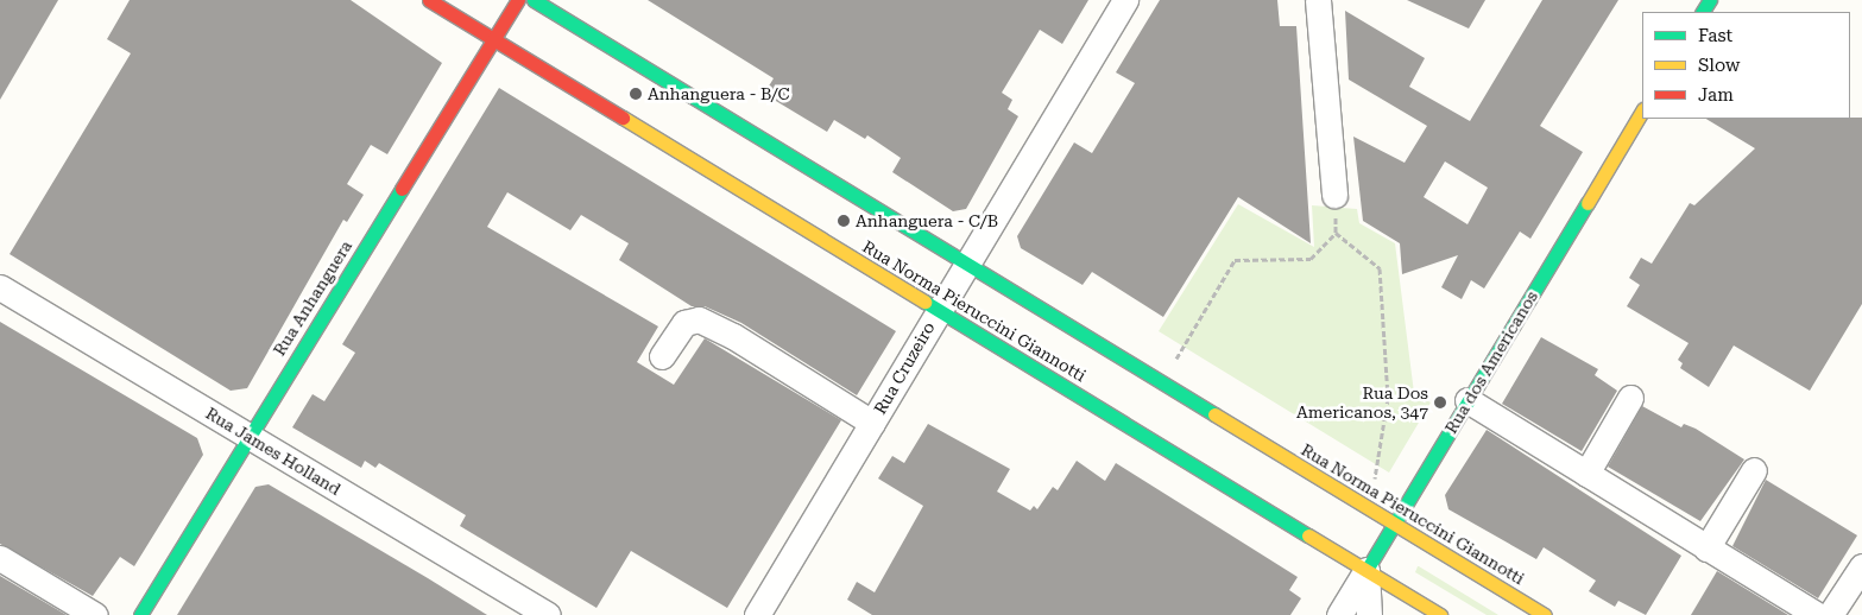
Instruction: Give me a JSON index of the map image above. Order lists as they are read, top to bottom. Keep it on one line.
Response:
{"streets":{"main road":["Rua Anhanguera","Rua Norma Pieruccini Giannotti","Rua dos Americanos"],"street":["Rua Cruzeiro","Rua James Holland"]},"crossings":[["Rua Anhanguera","Rua Norma Pieruccini Giannotti"],["Rua Anhanguera","Rua James Holland"],["Rua Norma Pieruccini Giannotti","Rua dos Americanos"],["Rua Norma Pieruccini Giannotti","Rua Cruzeiro"]],"places":["Anhanguera - B/C","Anhanguera - C/B","Rua Dos Americanos, 347"],"legend":["Fast","Slow","Jam"]}
